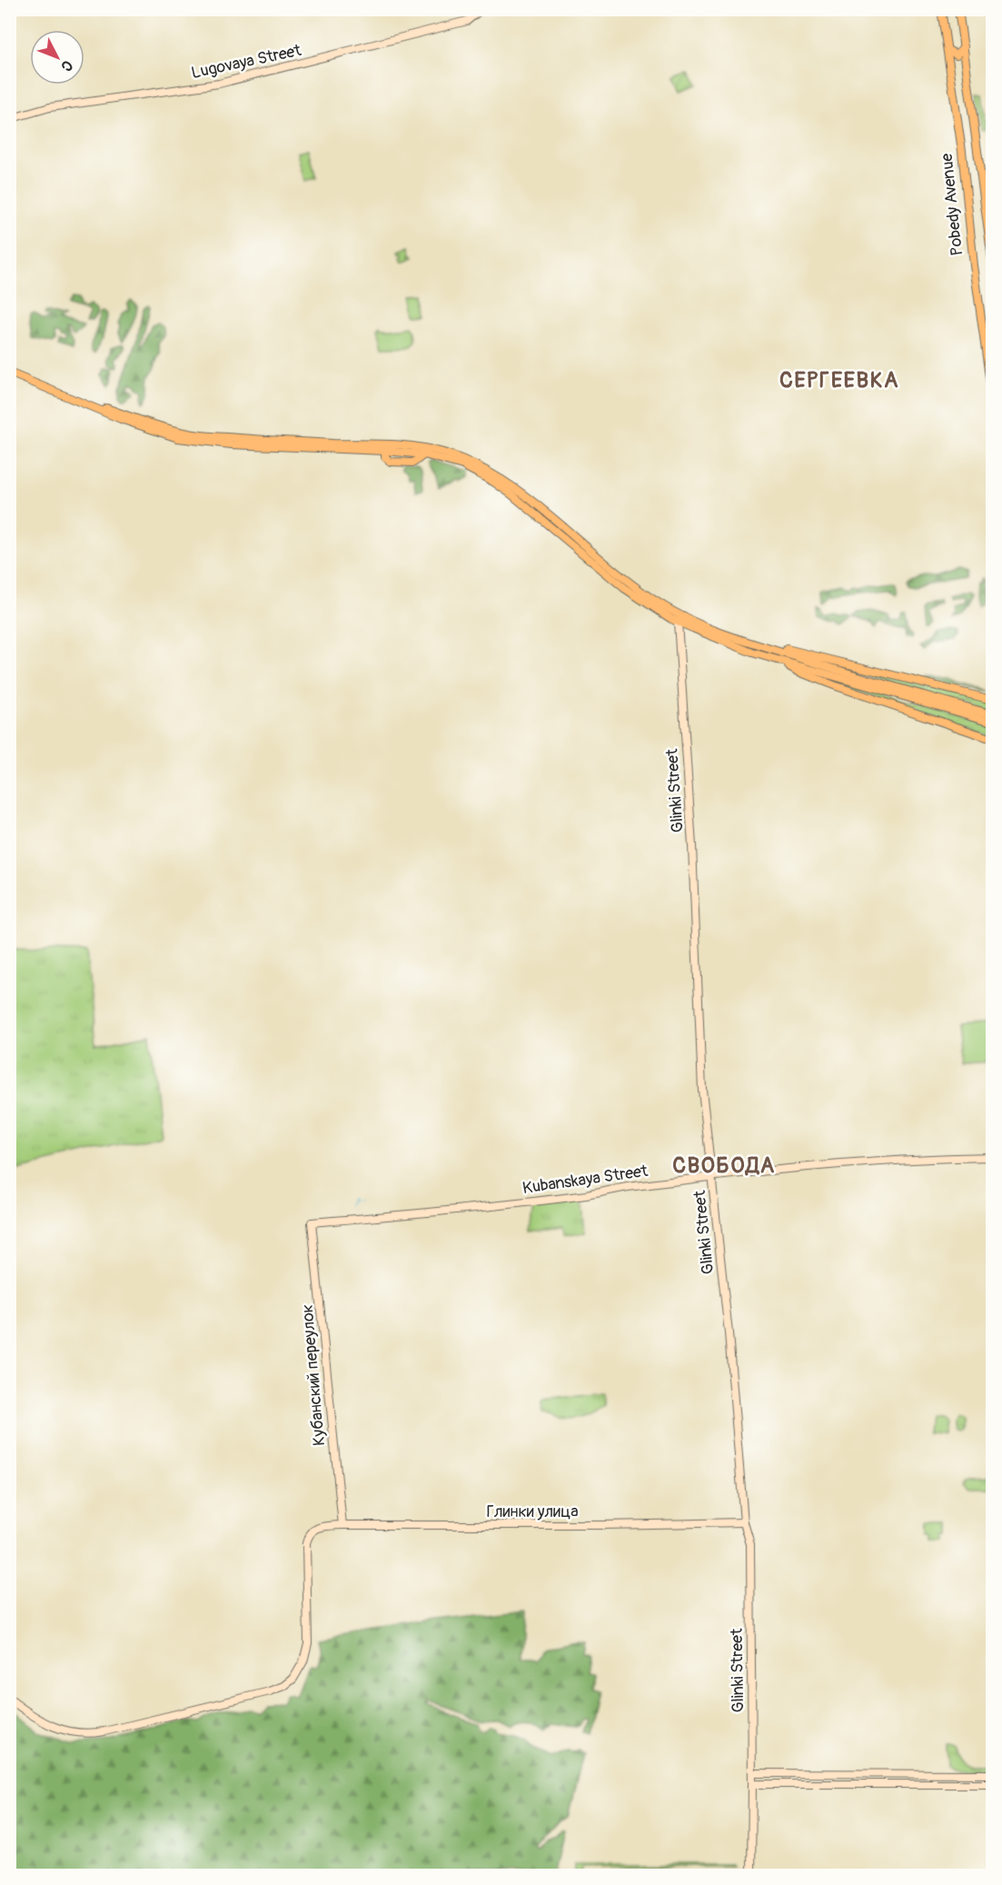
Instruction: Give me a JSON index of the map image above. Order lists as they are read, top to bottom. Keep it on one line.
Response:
{"streets":{"main road":["Lugovaya Street","Pobedy Avenue","Glinki Street","Kubanskaya Street","Кубанский переулок","Глинки улица"]},"crossings":[["Glinki Street","Kubanskaya Street"],["Glinki Street","Глинки улица"],["Kubanskaya Street","Кубанский переулок"],["Кубанский переулок","Глинки улица"]],"districts":["СЕРГЕЕВКА","СВОБОДА"],"north":"bottom right"}
